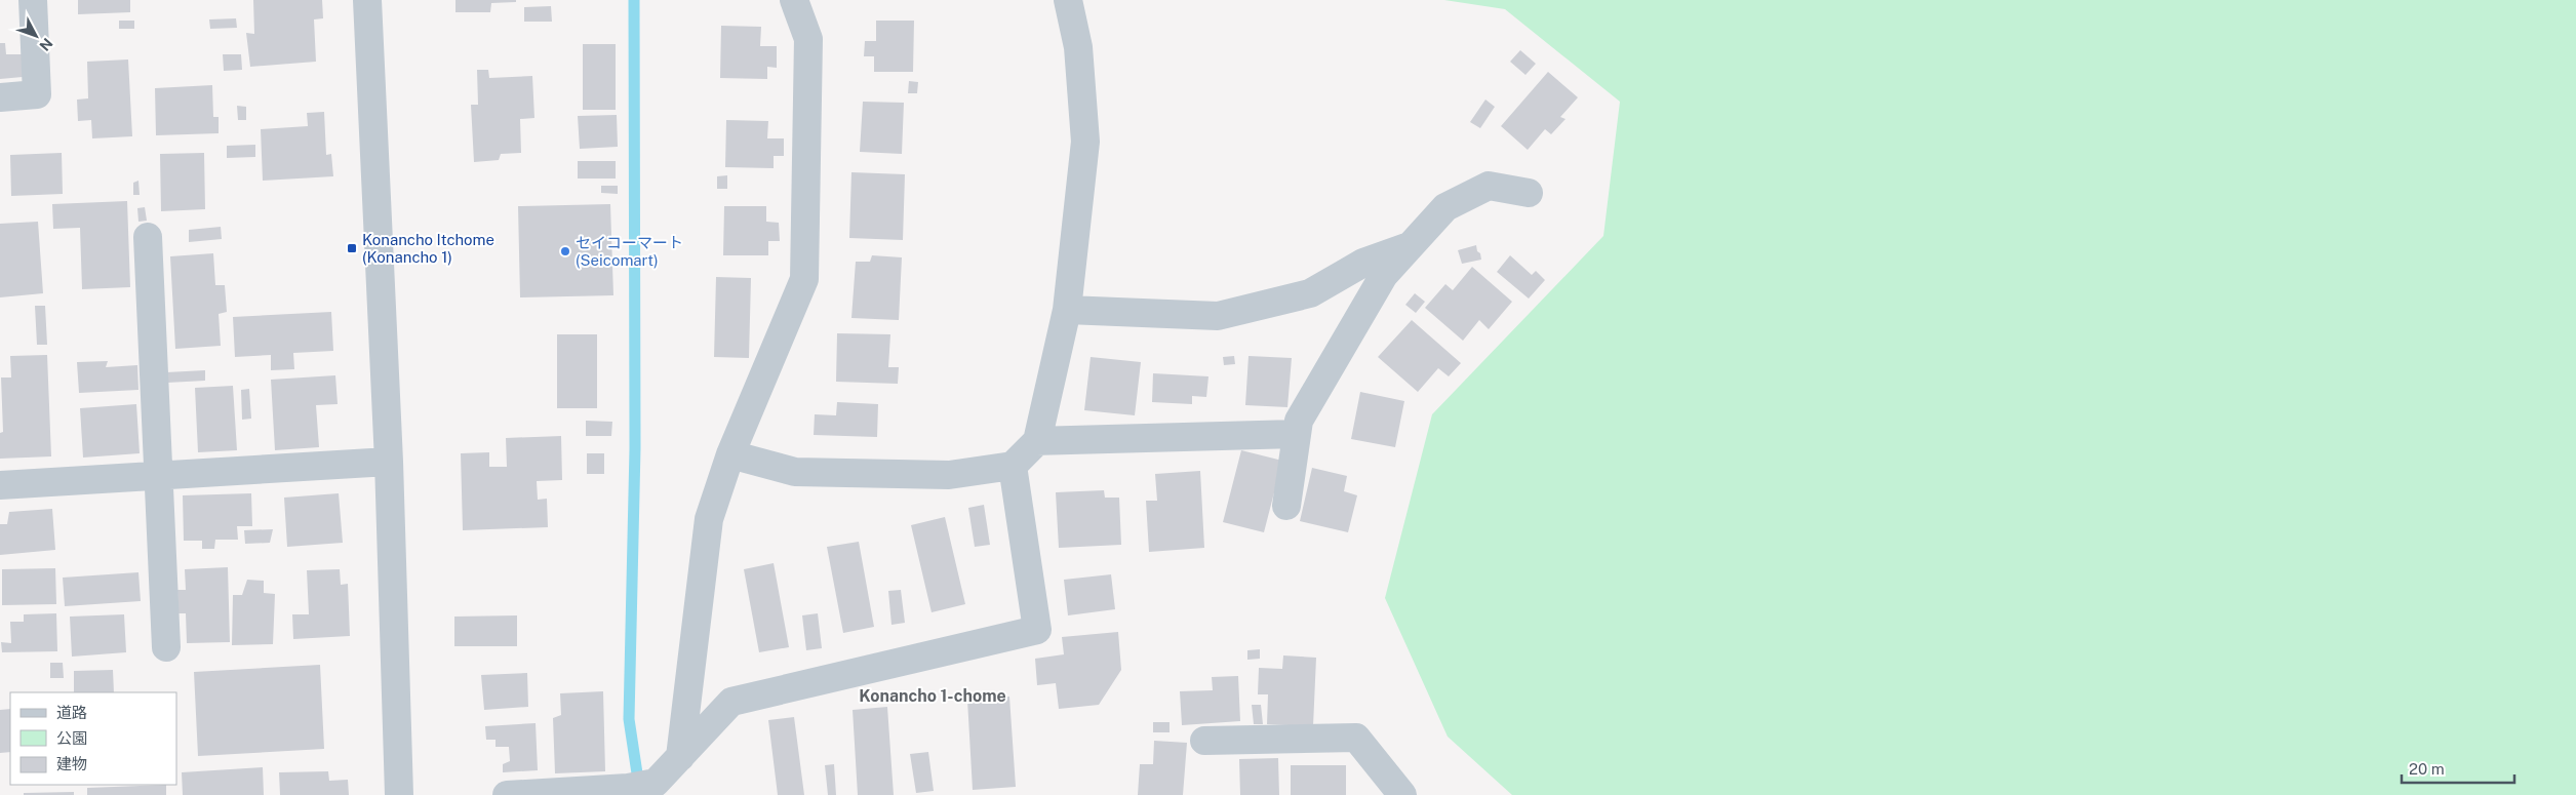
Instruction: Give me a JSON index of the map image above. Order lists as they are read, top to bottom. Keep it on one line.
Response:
{"districts":["Konancho 1-chome"],"places":{"transit":["Konancho Itchome (Konancho 1)"],"other":["セイコーマート (Seicomart)"]},"legend":["道路","公園","建物"],"scale_bar":"20 m","north":"bottom right"}
